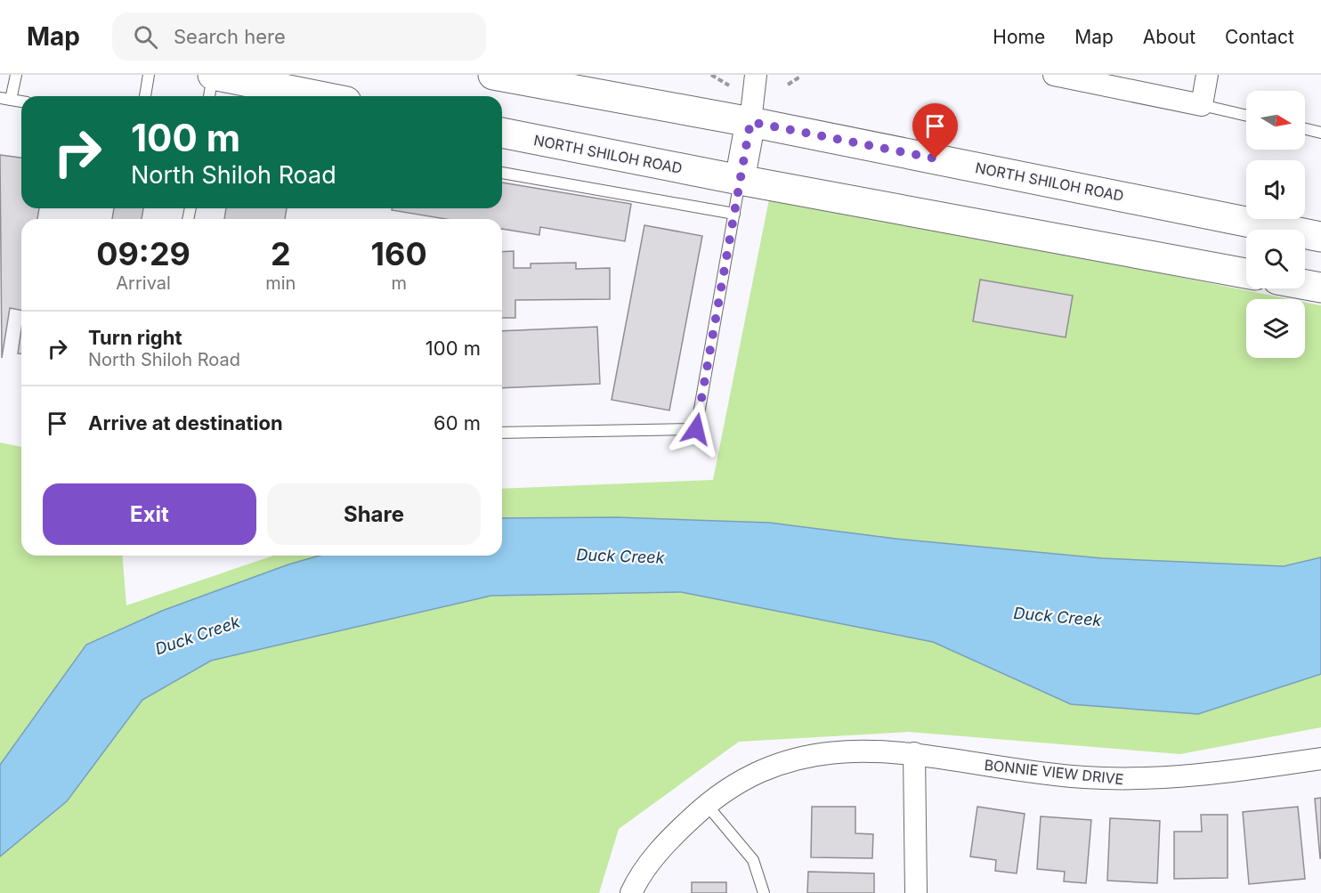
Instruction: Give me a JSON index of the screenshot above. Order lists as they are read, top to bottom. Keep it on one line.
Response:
{"streets":{"main road":["NORTH SHILOH ROAD"],"street":["BONNIE VIEW DRIVE"]},"water":["Duck Creek"],"north":"right","page":{"header":"Map","search":"Search here","nav":["Home","Map","About","Contact"],"turn":["100 m","North Shiloh Road"],"eta":["09:29","Arrival","2","min","160","m"],"list":[{"name":"Turn right","note":"North Shiloh Road","value":"100 m"},{"name":"Arrive at destination","value":"60 m"}],"buttons":["Exit","Share"]}}
